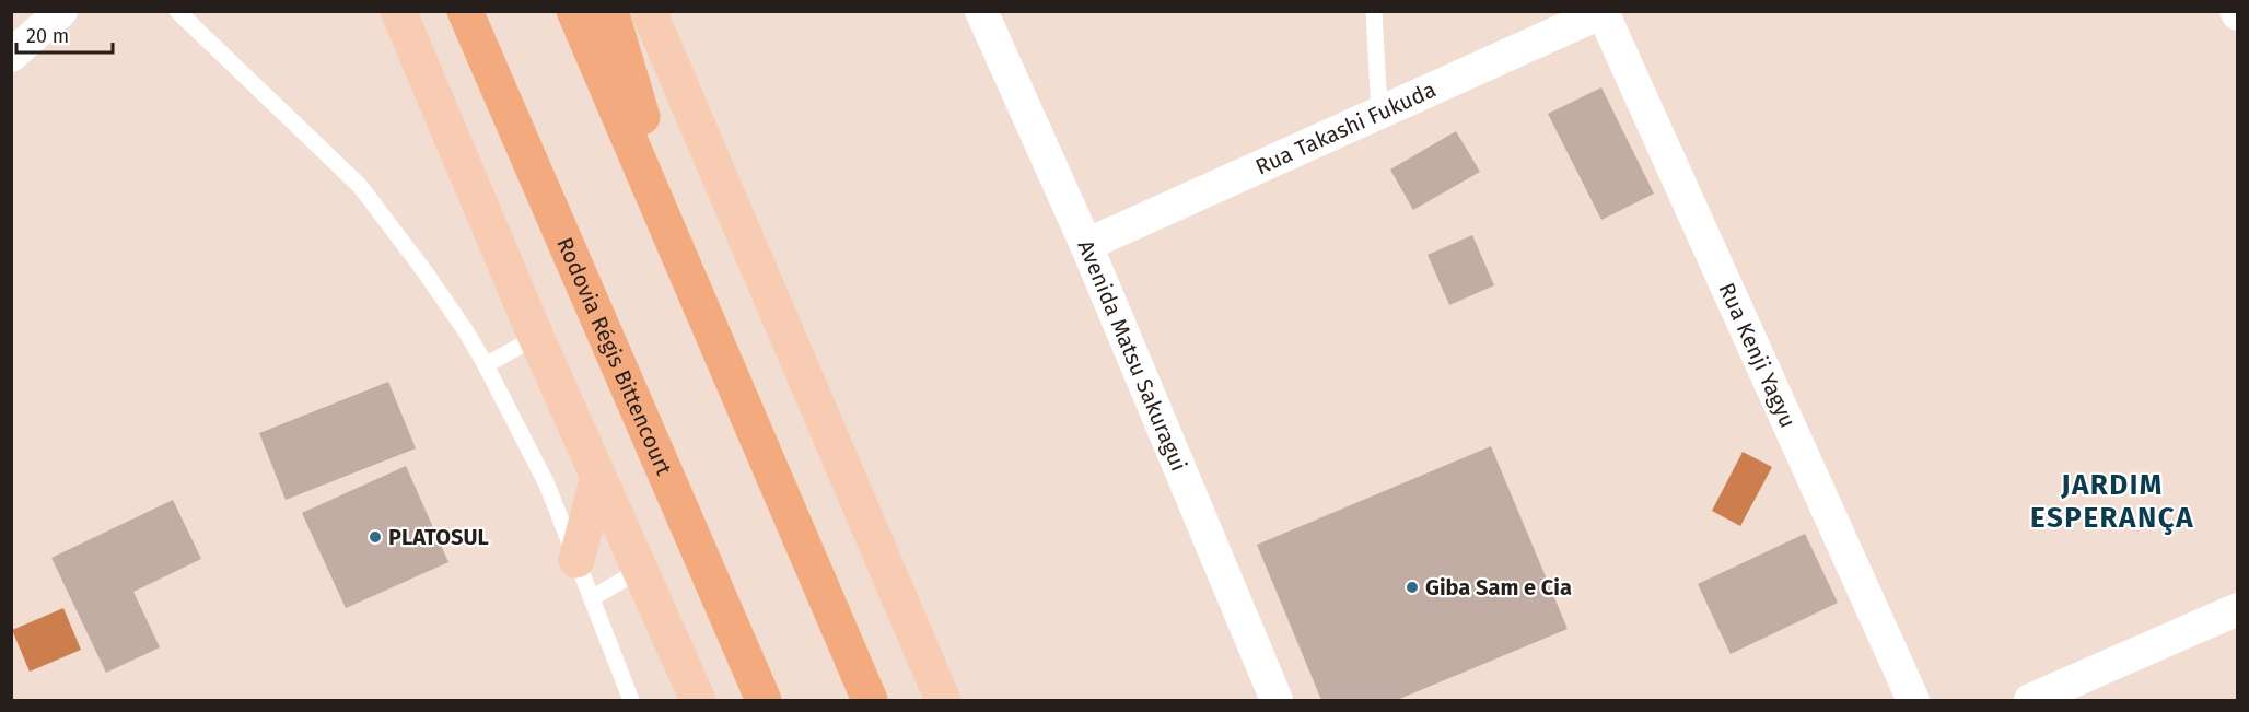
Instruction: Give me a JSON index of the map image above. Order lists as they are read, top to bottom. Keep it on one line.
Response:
{"streets":{"highway":["Rodovia Régis Bittencourt"],"street":["Rua Takashi Fukuda","Avenida Matsu Sakuragui","Rua Kenji Yagyu"]},"crossings":[["Rua Takashi Fukuda","Avenida Matsu Sakuragui"],["Rua Takashi Fukuda","Rua Kenji Yagyu"]],"districts":["JARDIM ESPERANÇA"],"places":["PLATOSUL","Giba Sam e Cia"],"scale_bar":"20 m"}
